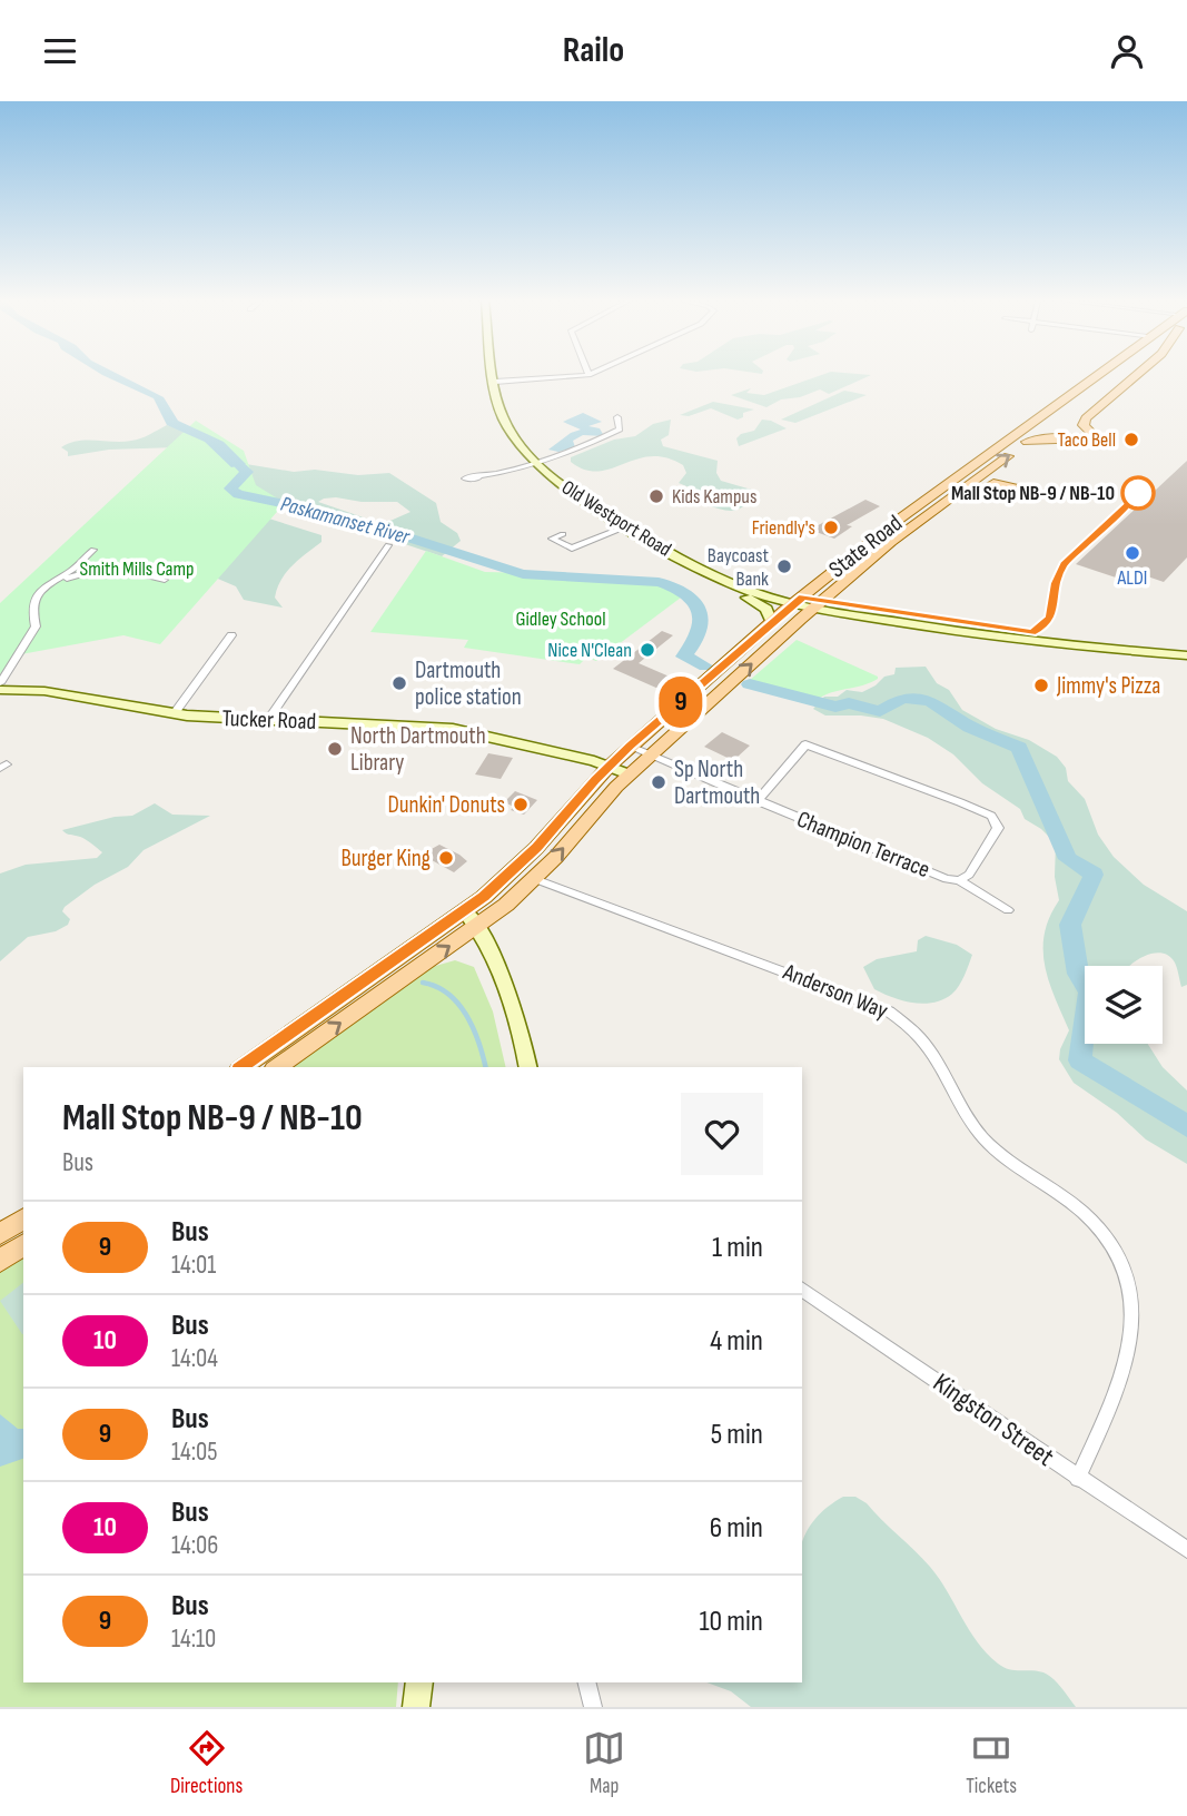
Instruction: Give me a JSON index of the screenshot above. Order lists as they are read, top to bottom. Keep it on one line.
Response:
{"streets":{"main road":["Old Westport Road","State Road","Tucker Road"],"street":["Champion Terrace","Anderson Way","Kingston Street"]},"crossings":[["Old Westport Road","State Road"],["State Road","Tucker Road"],["State Road","Champion Terrace"],["State Road","Anderson Way"],["Anderson Way","Kingston Street"]],"water":["Paskamanset River"],"parks":["Smith Mills Camp","Gidley School"],"places":["Taco Bell","Mall Stop NB-9 / NB-10","Kids Kampus","Friendly's","ALDI","Baycoast Bank","Nice N'Clean","Dartmouth police station","Jimmy's Pizza","North Dartmouth Library","Sp North Dartmouth","Dunkin' Donuts","Burger King"],"lines":["bus line 9"],"page":{"header":"Railo","on_map":"9","heading":["Mall Stop NB-9 / NB-10","Bus"],"list":[{"mark":"9","name":"Bus","note":"14:01","value":"1 min"},{"mark":"10","name":"Bus","note":"14:04","value":"4 min"},{"mark":"9","name":"Bus","note":"14:05","value":"5 min"},{"mark":"10","name":"Bus","note":"14:06","value":"6 min"},{"mark":"9","name":"Bus","note":"14:10","value":"10 min"}],"tabs":["Directions","Map","Tickets"]}}
